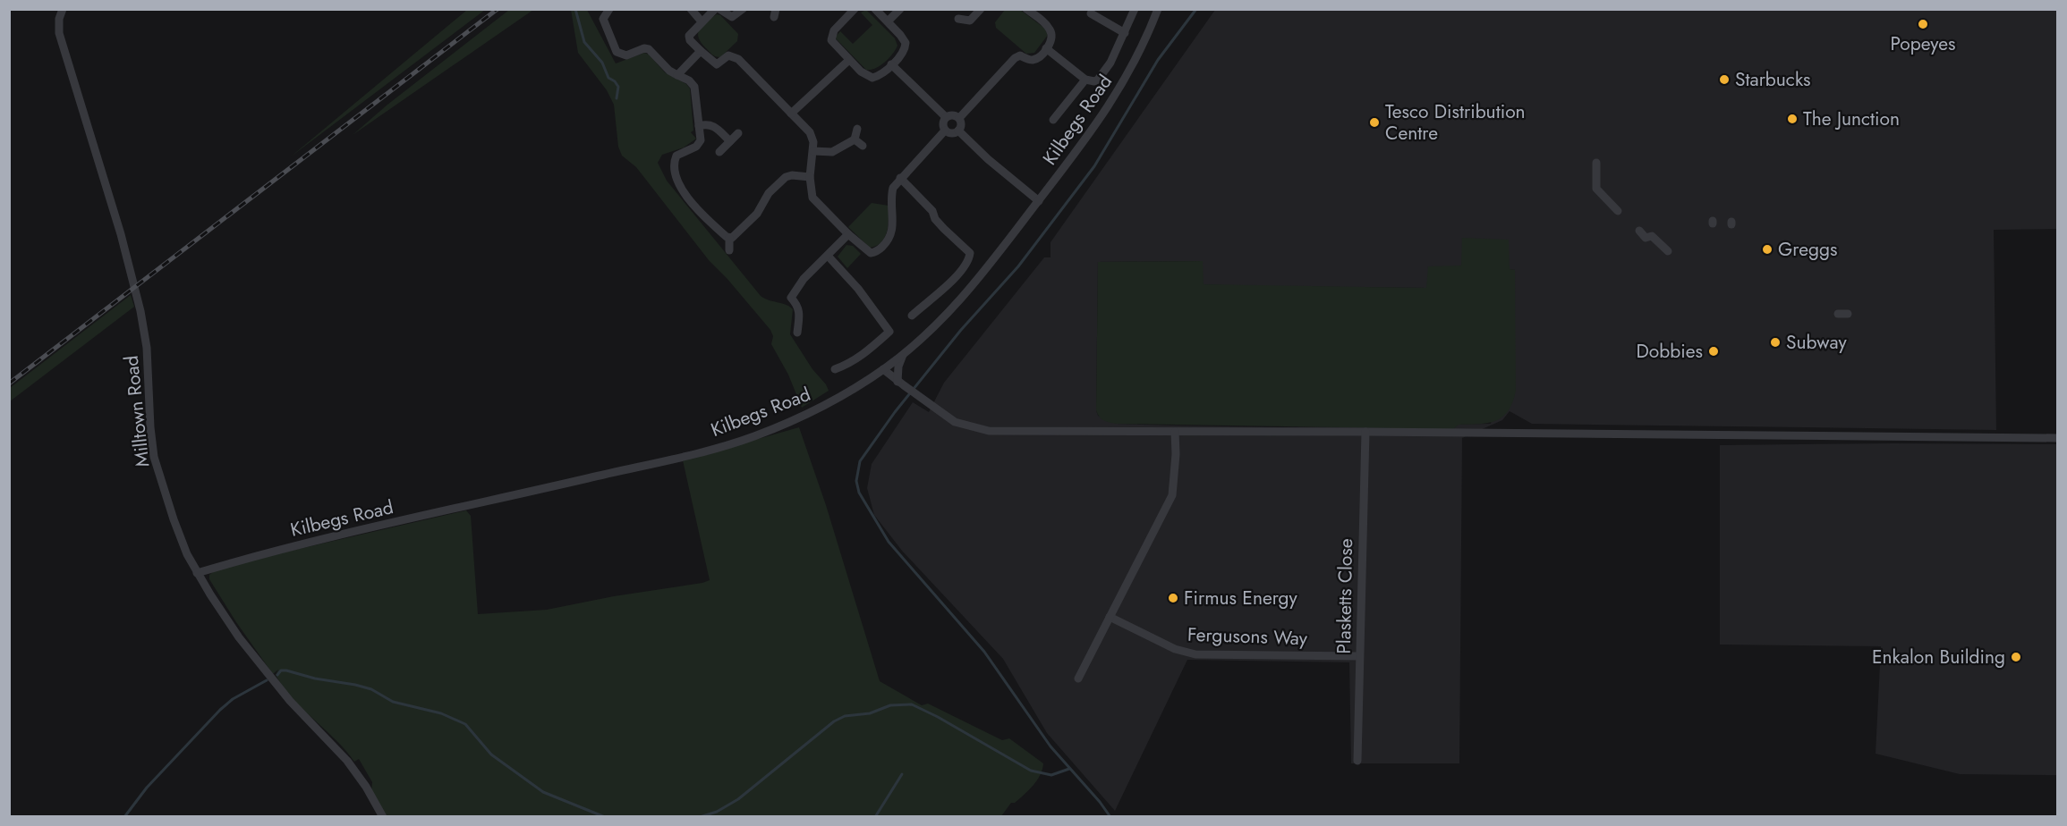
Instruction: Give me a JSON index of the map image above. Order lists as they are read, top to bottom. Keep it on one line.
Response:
{"streets":{"street":["Kilbegs Road","Milltown Road","Plasketts Close","Fergusons Way"]},"crossings":[["Kilbegs Road","Milltown Road"],["Plasketts Close","Fergusons Way"]],"places":["Popeyes","Starbucks","The Junction","Tesco Distribution Centre","Greggs","Subway","Dobbies","Firmus Energy","Enkalon Building"]}
